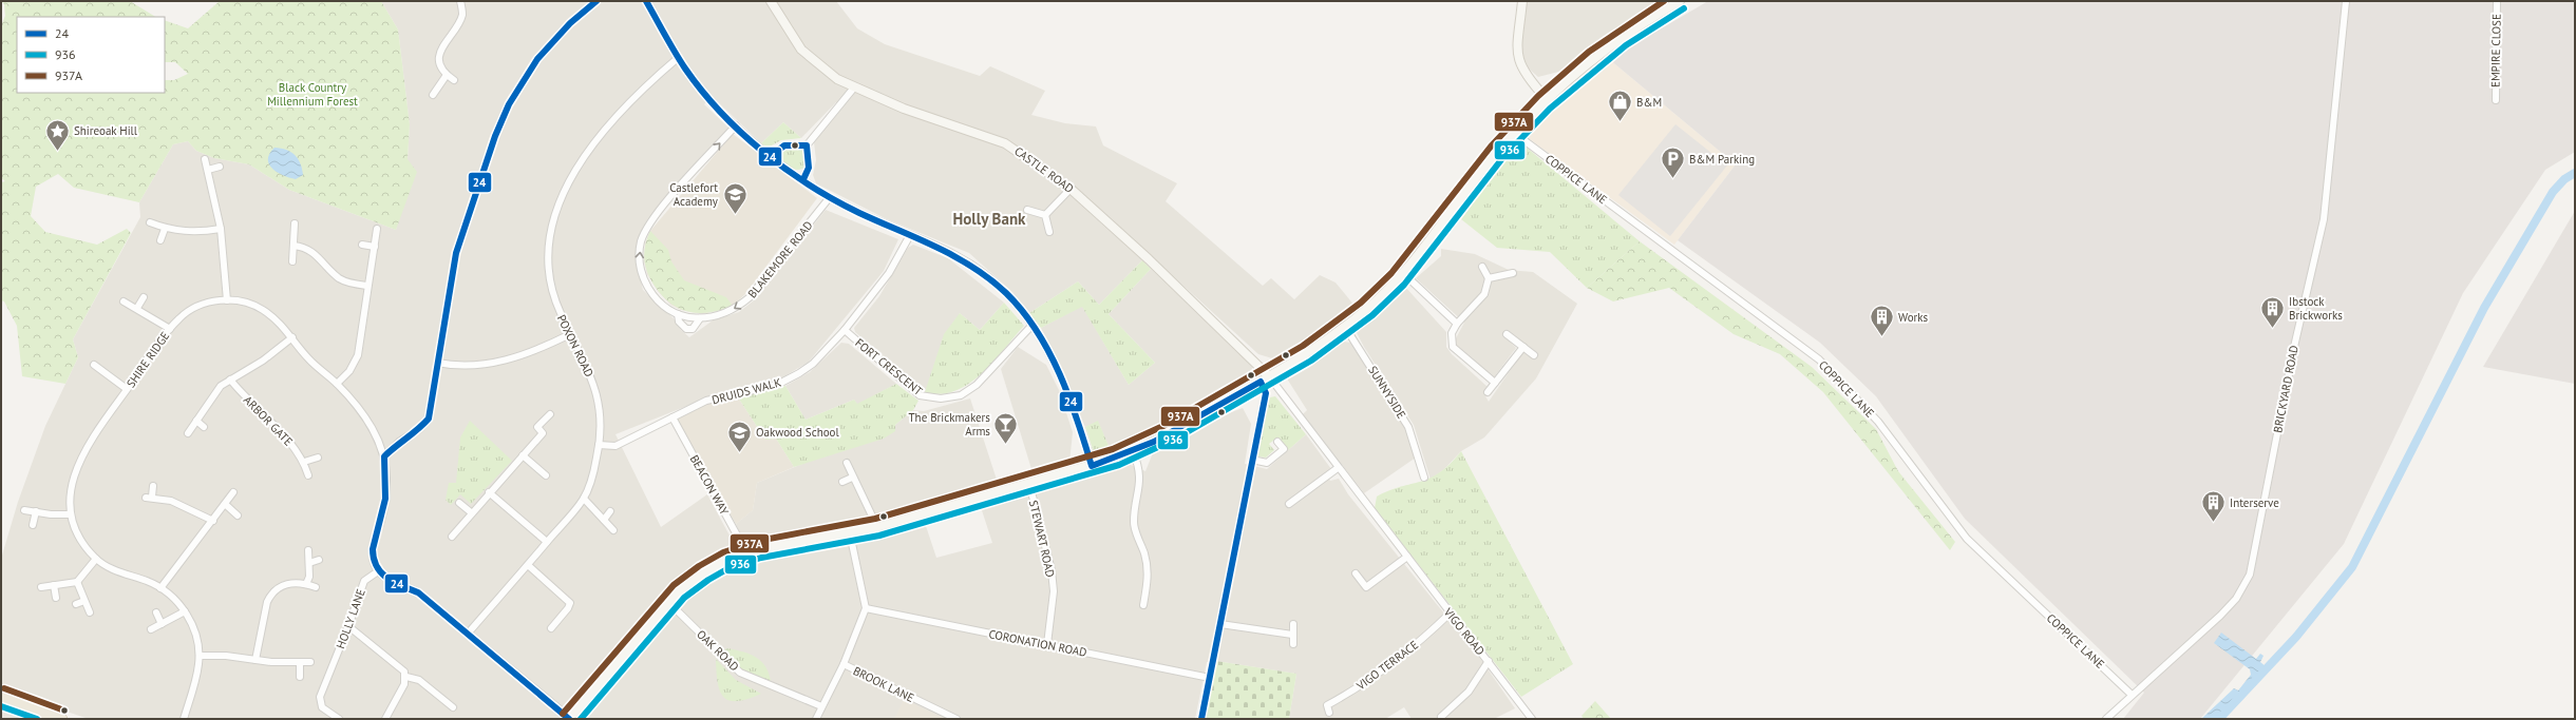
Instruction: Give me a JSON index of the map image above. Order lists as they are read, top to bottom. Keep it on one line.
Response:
{"streets":{"main road":["CASTLE ROAD"],"street":["EMPIRE CLOSE","COPPICE LANE","BLAKEMORE ROAD","POXON ROAD","SHIRE RIDGE","FORT CRESCENT","BRICKYARD ROAD","DRUIDS WALK","SUNNYSIDE","ARBOR GATE","BEACON WAY","STEWART ROAD","HOLLY LANE","VIGO ROAD","CORONATION ROAD","OAK ROAD","VIGO TERRACE","BROOK LANE"]},"crossings":[["CASTLE ROAD","VIGO ROAD"],["COPPICE LANE","BRICKYARD ROAD"],["POXON ROAD","DRUIDS WALK"],["FORT CRESCENT","DRUIDS WALK"],["DRUIDS WALK","BEACON WAY"],["STEWART ROAD","CORONATION ROAD"],["VIGO ROAD","VIGO TERRACE"],["OAK ROAD","BROOK LANE"]],"districts":["Holly Bank"],"parks":["Black Country Millennium Forest"],"places":{"shop":["B&M"],"place":["Shireoak Hill"],"parking":["B&M Parking"],"school or university":["Castlefort Academy","Oakwood School"],"building":["Ibstock Brickworks","Works","Interserve"],"bar":["The Brickmakers Arms"]},"lines":["transit line 24","transit line 937A","transit line 936"],"legend":["24","936","937A"]}
